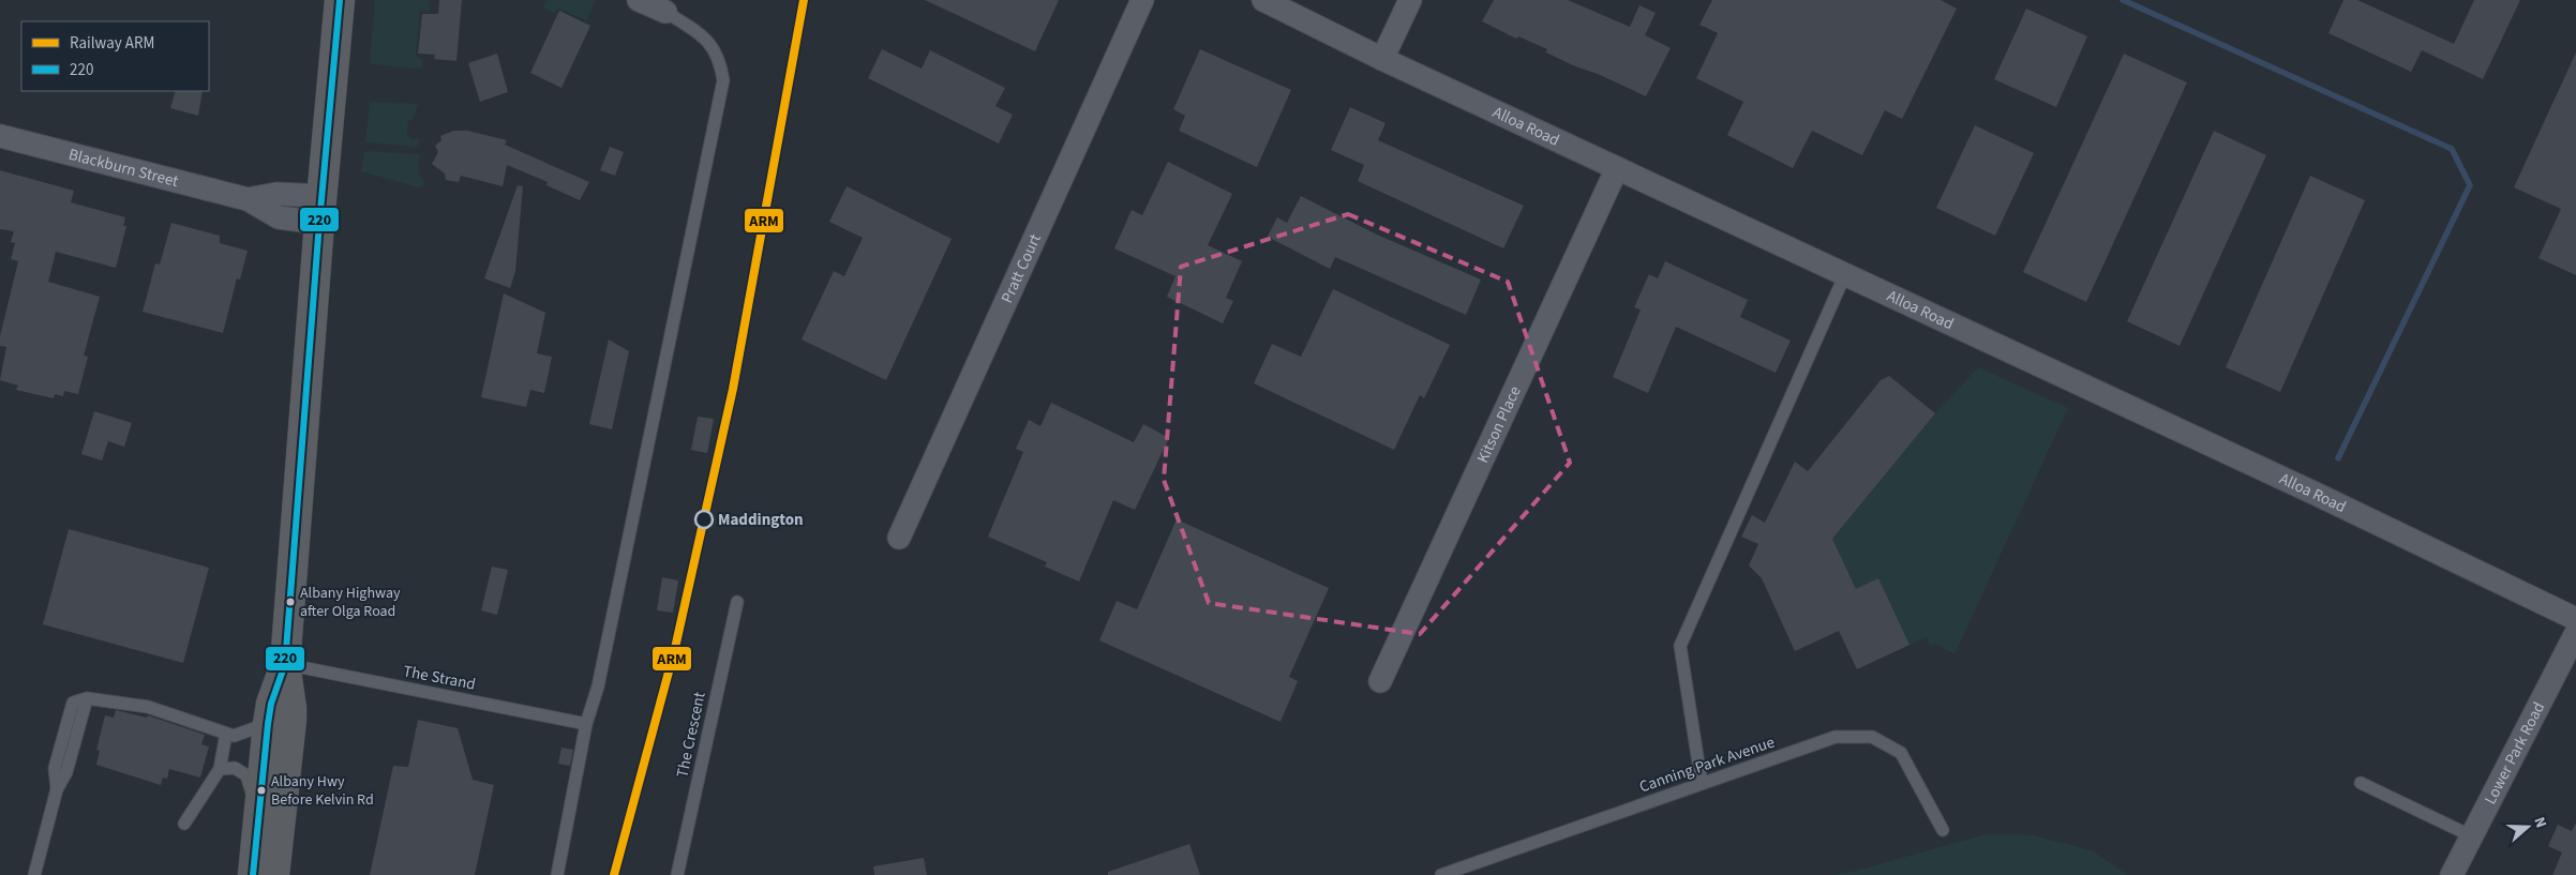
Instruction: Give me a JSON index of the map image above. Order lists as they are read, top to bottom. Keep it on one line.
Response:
{"streets":{"street":["Alloa Road","Blackburn Street","Pratt Court","Kitson Place","Lower Park Road"],"lane":["The Strand","The Crescent","Canning Park Avenue"]},"crossings":[["Alloa Road","Kitson Place"]],"places":["Maddington","Albany Highway after Olga Road","Albany Hwy Before Kelvin Rd"],"lines":["rail line ARM","transit line 220"],"legend":["Railway ARM","220"],"north":"right"}
